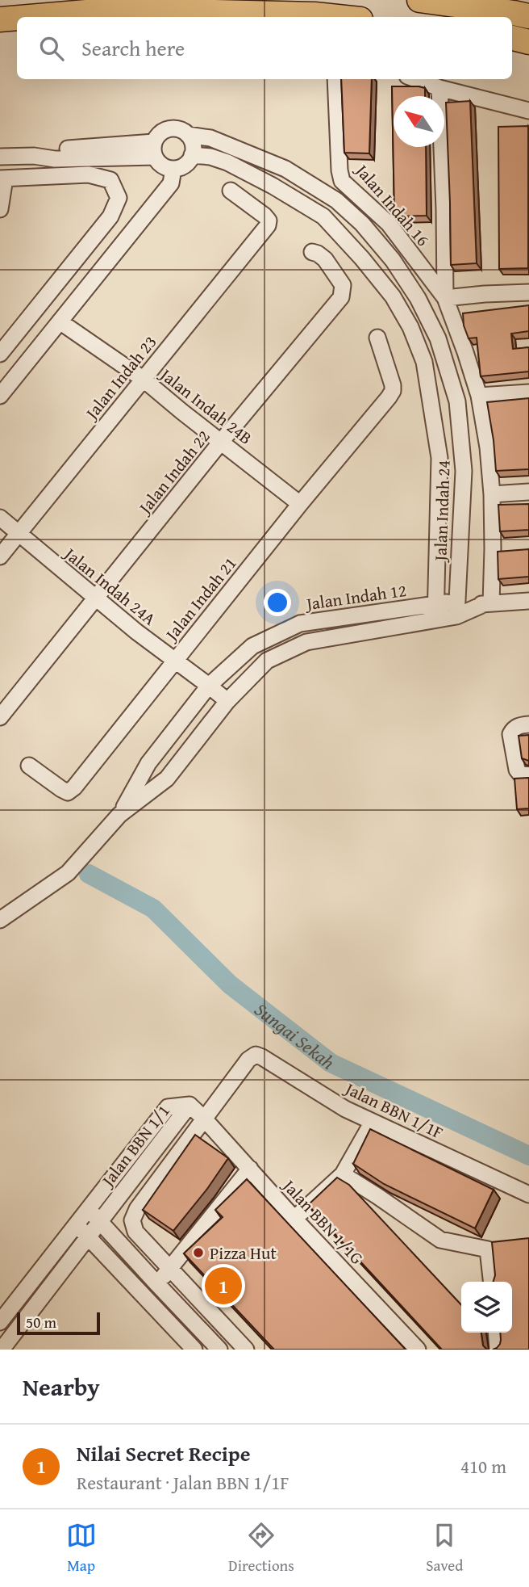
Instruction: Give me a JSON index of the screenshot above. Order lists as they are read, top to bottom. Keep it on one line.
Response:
{"streets":{"street":["Jalan Indah 16","Jalan Indah 23","Jalan Indah 24B","Jalan Indah 22","Jalan Indah 24","Jalan Indah 24A","Jalan Indah 12","Jalan Indah 21","Jalan BBN 1/1F","Jalan BBN 1/1","Jalan BBN 1/1G"]},"crossings":[["Jalan Indah 23","Jalan Indah 24B"],["Jalan Indah 23","Jalan Indah 24A"],["Jalan Indah 24B","Jalan Indah 22"],["Jalan Indah 24B","Jalan Indah 21"],["Jalan Indah 22","Jalan Indah 24A"],["Jalan Indah 24","Jalan Indah 12"],["Jalan Indah 24A","Jalan Indah 12"],["Jalan Indah 24A","Jalan Indah 21"],["Jalan BBN 1/1F","Jalan BBN 1/1G"],["Jalan BBN 1/1","Jalan BBN 1/1G"]],"water":["Sungai Sekah"],"places":["Pizza Hut"],"scale_bar":"50 m","north":"top left","page":{"search":"Search here","pins":"1","scale":"50 m","heading":"Nearby","list":[{"mark":"1","name":"Nilai Secret Recipe","note":"Restaurant · Jalan BBN 1/1F","value":"410 m"}],"nav":["Map","Directions","Saved"]}}
